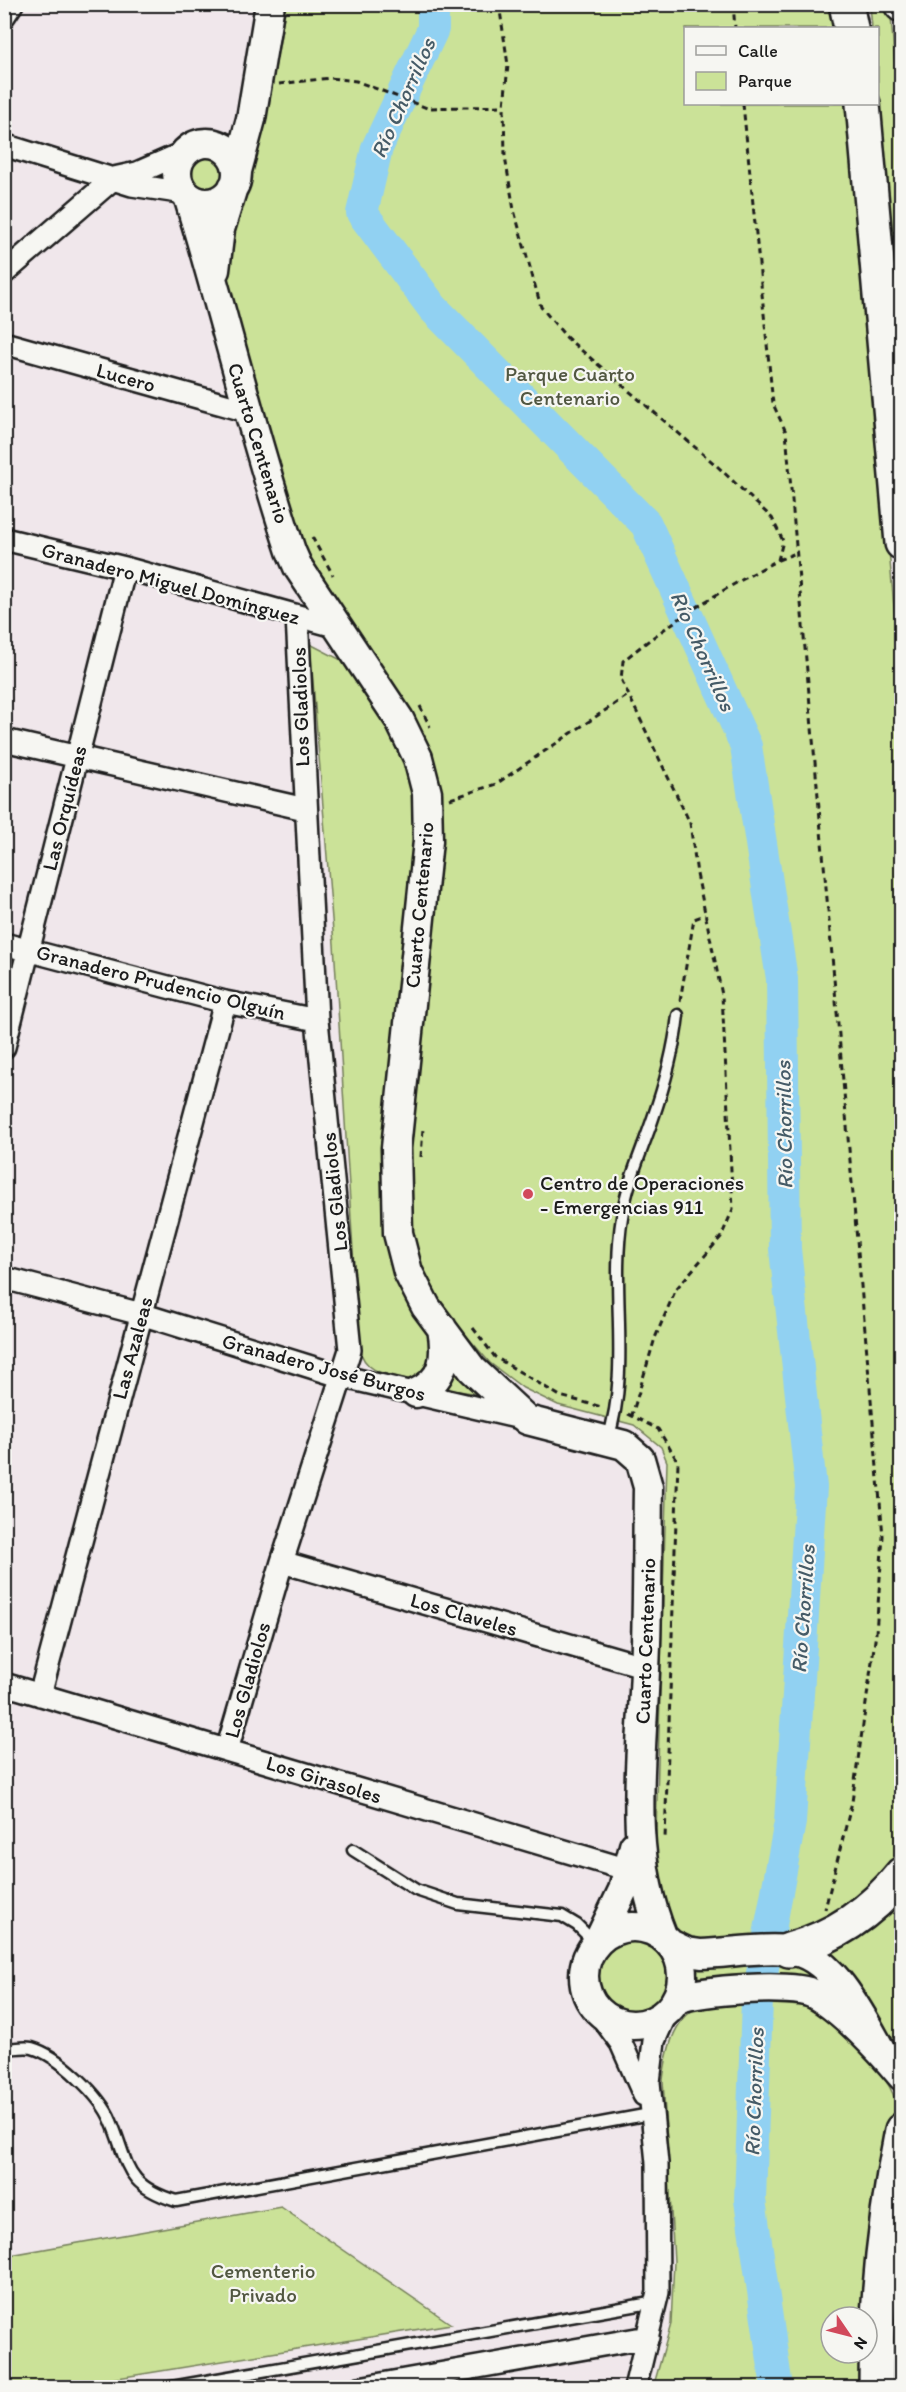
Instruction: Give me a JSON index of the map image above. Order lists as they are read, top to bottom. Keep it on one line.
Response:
{"streets":{"main road":["Cuarto Centenario","Granadero José Burgos"],"street":["Lucero","Granadero Miguel Domínguez","Los Gladiolos","Las Orquídeas","Granadero Prudencio Olguín","Las Azaleas","Los Claveles","Los Girasoles"]},"crossings":[["Lucero","Cuarto Centenario"],["Cuarto Centenario","Granadero Miguel Domínguez"],["Cuarto Centenario","Granadero José Burgos"],["Cuarto Centenario","Los Claveles"],["Cuarto Centenario","Los Girasoles"],["Granadero Miguel Domínguez","Los Gladiolos"],["Granadero Miguel Domínguez","Las Orquídeas"],["Los Gladiolos","Granadero Prudencio Olguín"],["Los Gladiolos","Granadero José Burgos"],["Los Gladiolos","Los Claveles"],["Los Gladiolos","Los Girasoles"],["Las Orquídeas","Granadero Prudencio Olguín"],["Granadero Prudencio Olguín","Las Azaleas"],["Las Azaleas","Granadero José Burgos"],["Las Azaleas","Los Girasoles"]],"water":["Río Chorrillos"],"parks":["Parque Cuarto Centenario","Cementerio Privado"],"places":["Centro de Operaciones - Emergencias 911"],"legend":["Calle","Parque"],"north":"bottom right"}
